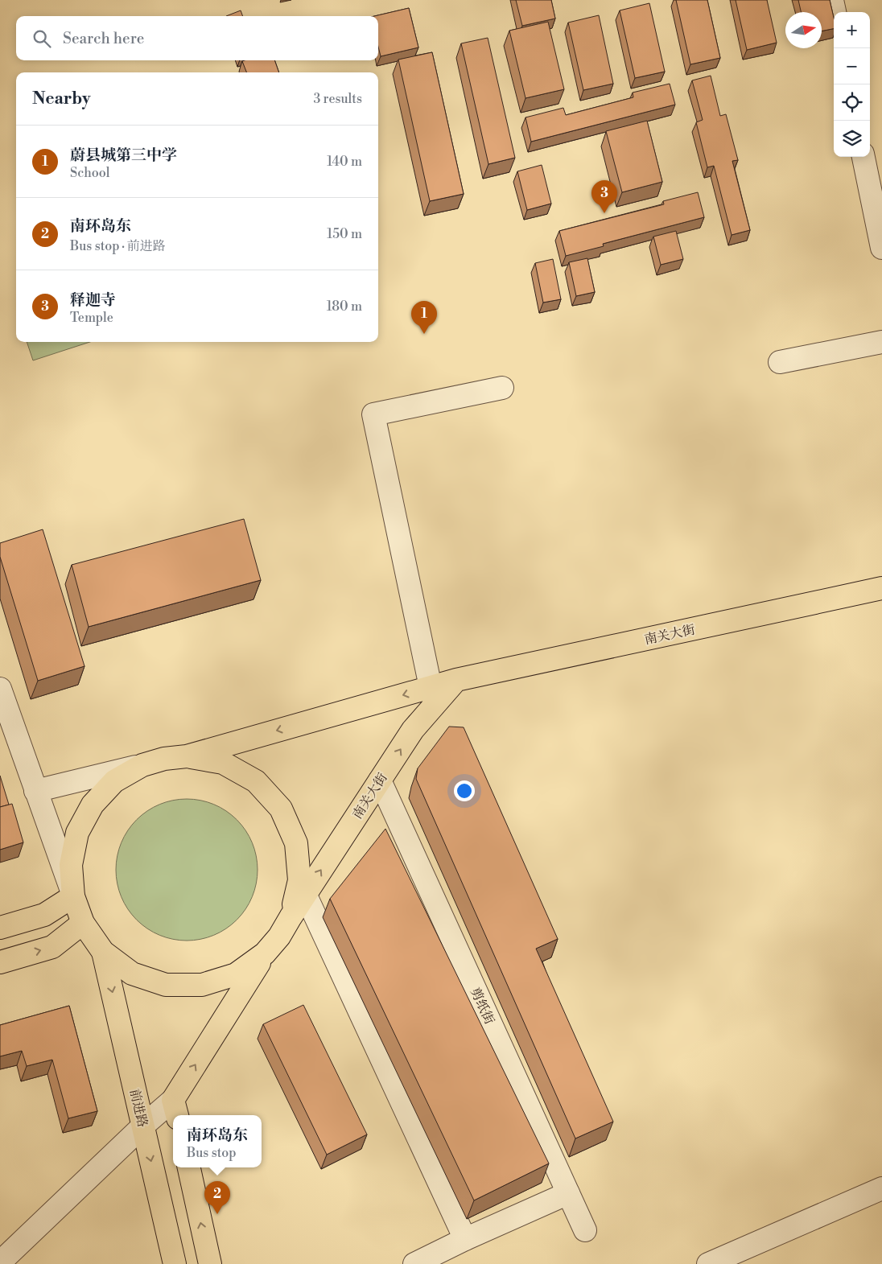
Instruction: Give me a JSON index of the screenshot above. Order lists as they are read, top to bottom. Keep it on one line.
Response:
{"streets":{"main road":["南关大街","前进路"],"street":["剪纸街"]},"crossings":[["南关大街","剪纸街"],["南关大街","前进路"]],"one_way":["前进路"],"north":"right","page":{"map_buttons":["+","−"],"search":"Search here","heading":["Nearby","3 results"],"list":[{"mark":"1","name":"蔚县城第三中学","note":"School","value":"140 m"},{"mark":"2","name":"南环岛东","note":"Bus stop · 前进路","value":"150 m"},{"mark":"3","name":"释迦寺","note":"Temple","value":"180 m"}],"pins":["3","1","2"],"popup":["南环岛东","Bus stop"]}}
